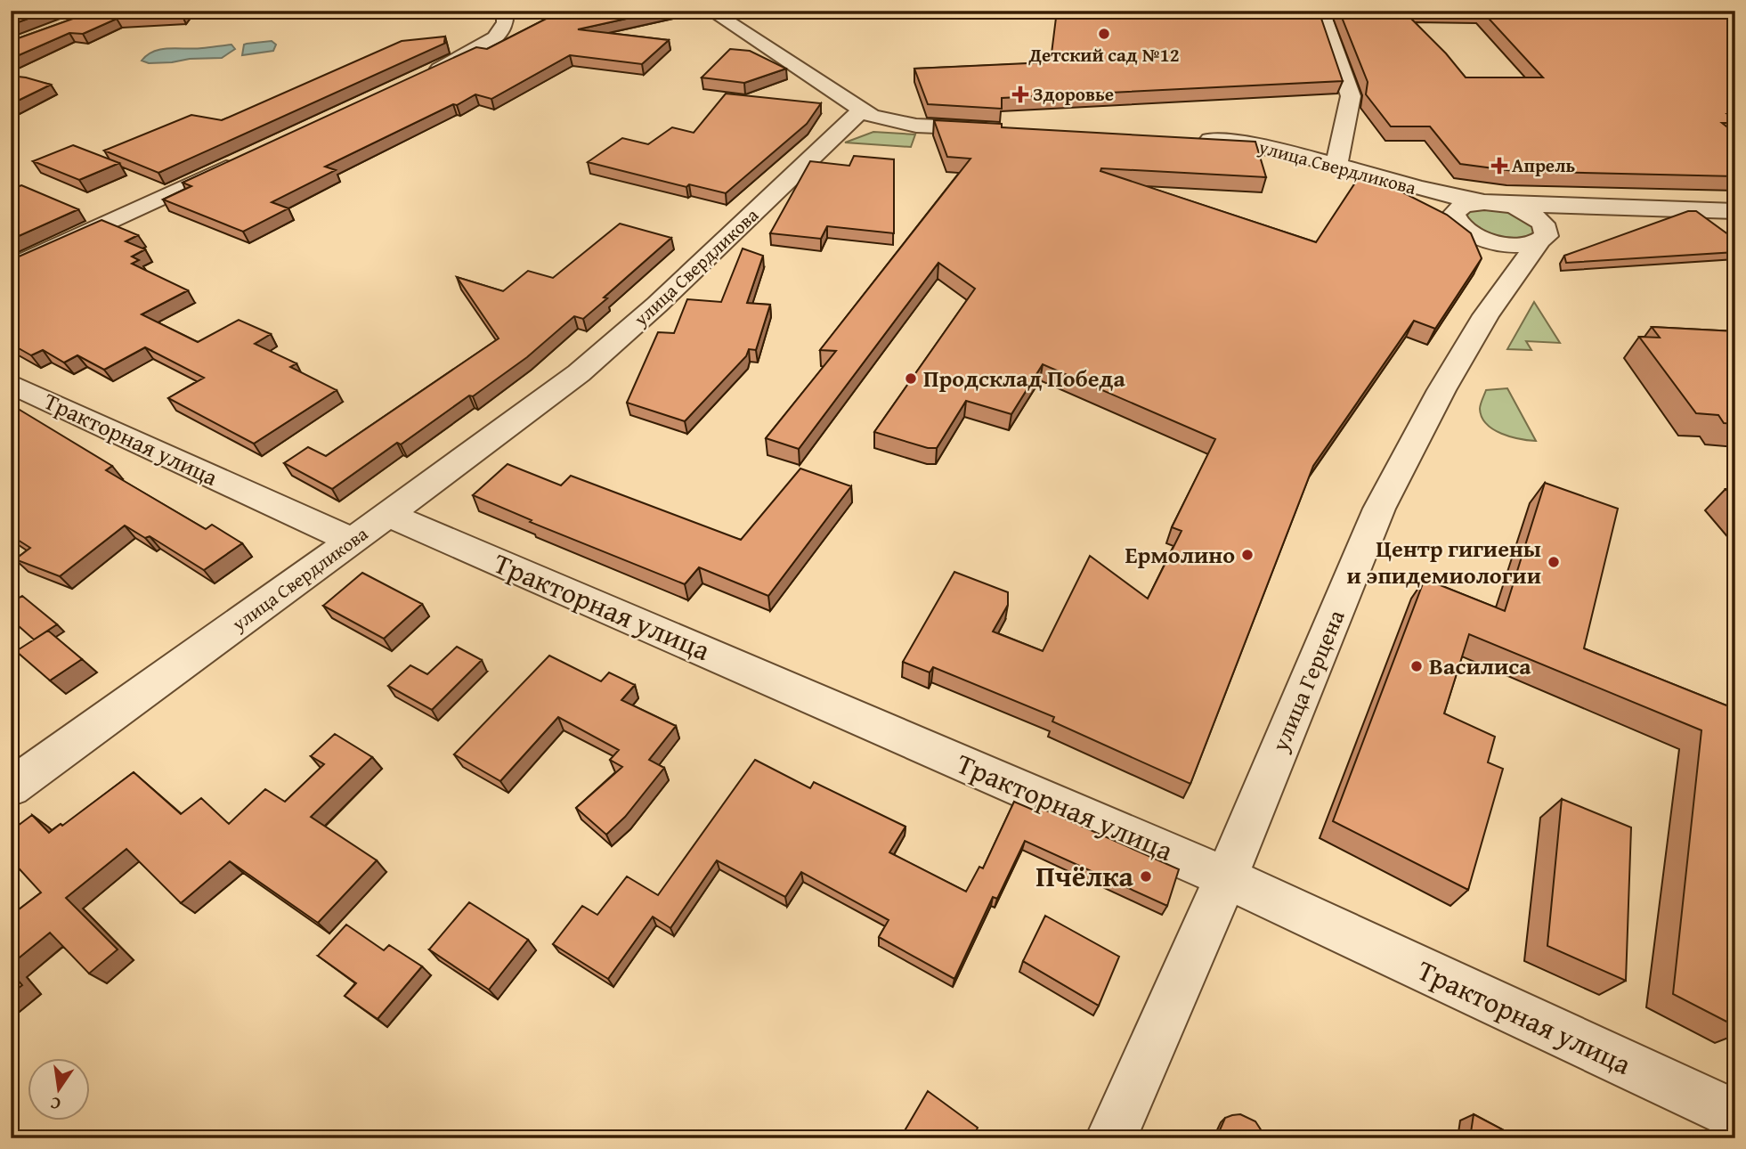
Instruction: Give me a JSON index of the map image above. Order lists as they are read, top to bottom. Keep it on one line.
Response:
{"streets":{"street":["улица Свердликова","Тракторная улица","улица Герцена"]},"crossings":[["улица Свердликова","Тракторная улица"],["Тракторная улица","улица Герцена"]],"places":{"other":["Детский сад №12","Продсклад Победа","Ермолино","Центр гигиены и эпидемиологии","Василиса","Пчёлка"],"health":["Здоровье","Апрель"]},"north":"bottom"}
